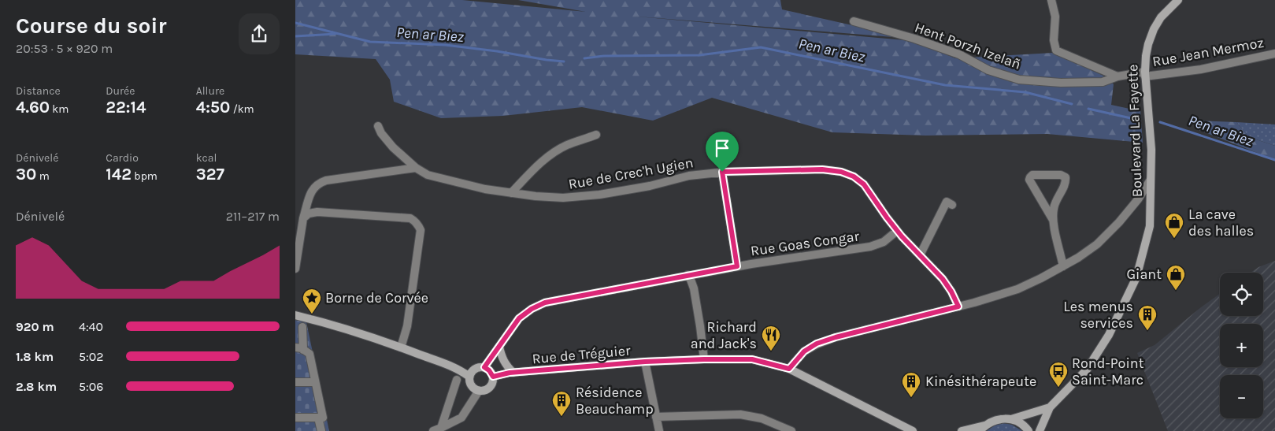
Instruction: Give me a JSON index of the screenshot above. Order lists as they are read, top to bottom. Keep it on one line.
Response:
{"streets":{"main road":["Boulevard La Fayette","Rue de Tréguier"],"street":["Hent Porzh Izelañ","Rue Jean Mermoz","Rue de Crec'h Ugien","Rue Goas Congar"]},"crossings":[["Hent Porzh Izelañ","Rue Jean Mermoz"],["Hent Porzh Izelañ","Boulevard La Fayette"],["Rue Jean Mermoz","Boulevard La Fayette"],["Rue de Crec'h Ugien","Rue Goas Congar"],["Rue Goas Congar","Rue de Tréguier"]],"water":["Pen ar Biez"],"places":{"shop":["La cave des halles","Giant"],"place":["Borne de Corvée"],"building":["Les menus services","Kinésithérapeute","Résidence Beauchamp"],"restaurant":["Richard and Jack's"],"bus stop":["Rond-Point Saint-Marc"]},"page":{"heading":["Course du soir","20:53 · 5 × 920 m"],"stats":[["Distance","4.60 km"],["Durée","22:14"],["Allure","4:50 /km"],["Dénivelé","30 m"],["Cardio","142 bpm"],["kcal","327"]],"chart":["Dénivelé","211–217 m"],"map_buttons":["+","−"],"list":[{"name":"920 m","note":"4:40"},{"name":"1.8 km","note":"5:02"},{"name":"2.8 km","note":"5:06"}]}}
